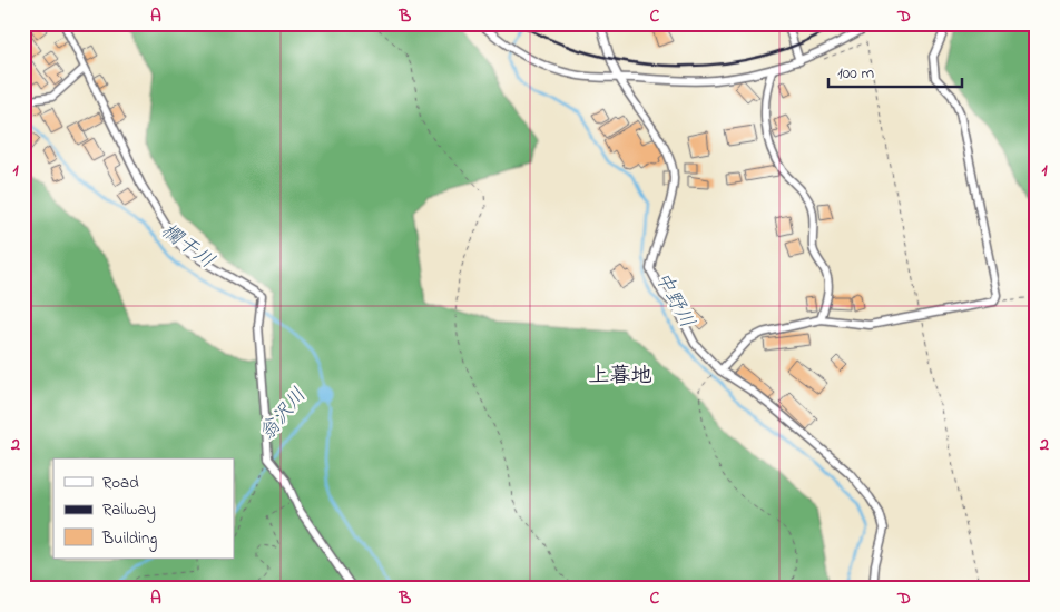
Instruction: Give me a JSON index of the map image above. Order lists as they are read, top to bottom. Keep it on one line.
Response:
{"districts":["上暮地"],"water":["欄干川","中野川","翁沢川"],"legend":["Road","Railway","Building"],"scale_bar":"100 m","grid":{"columns":["A","B","C","D"],"rows":["1","2"]}}
